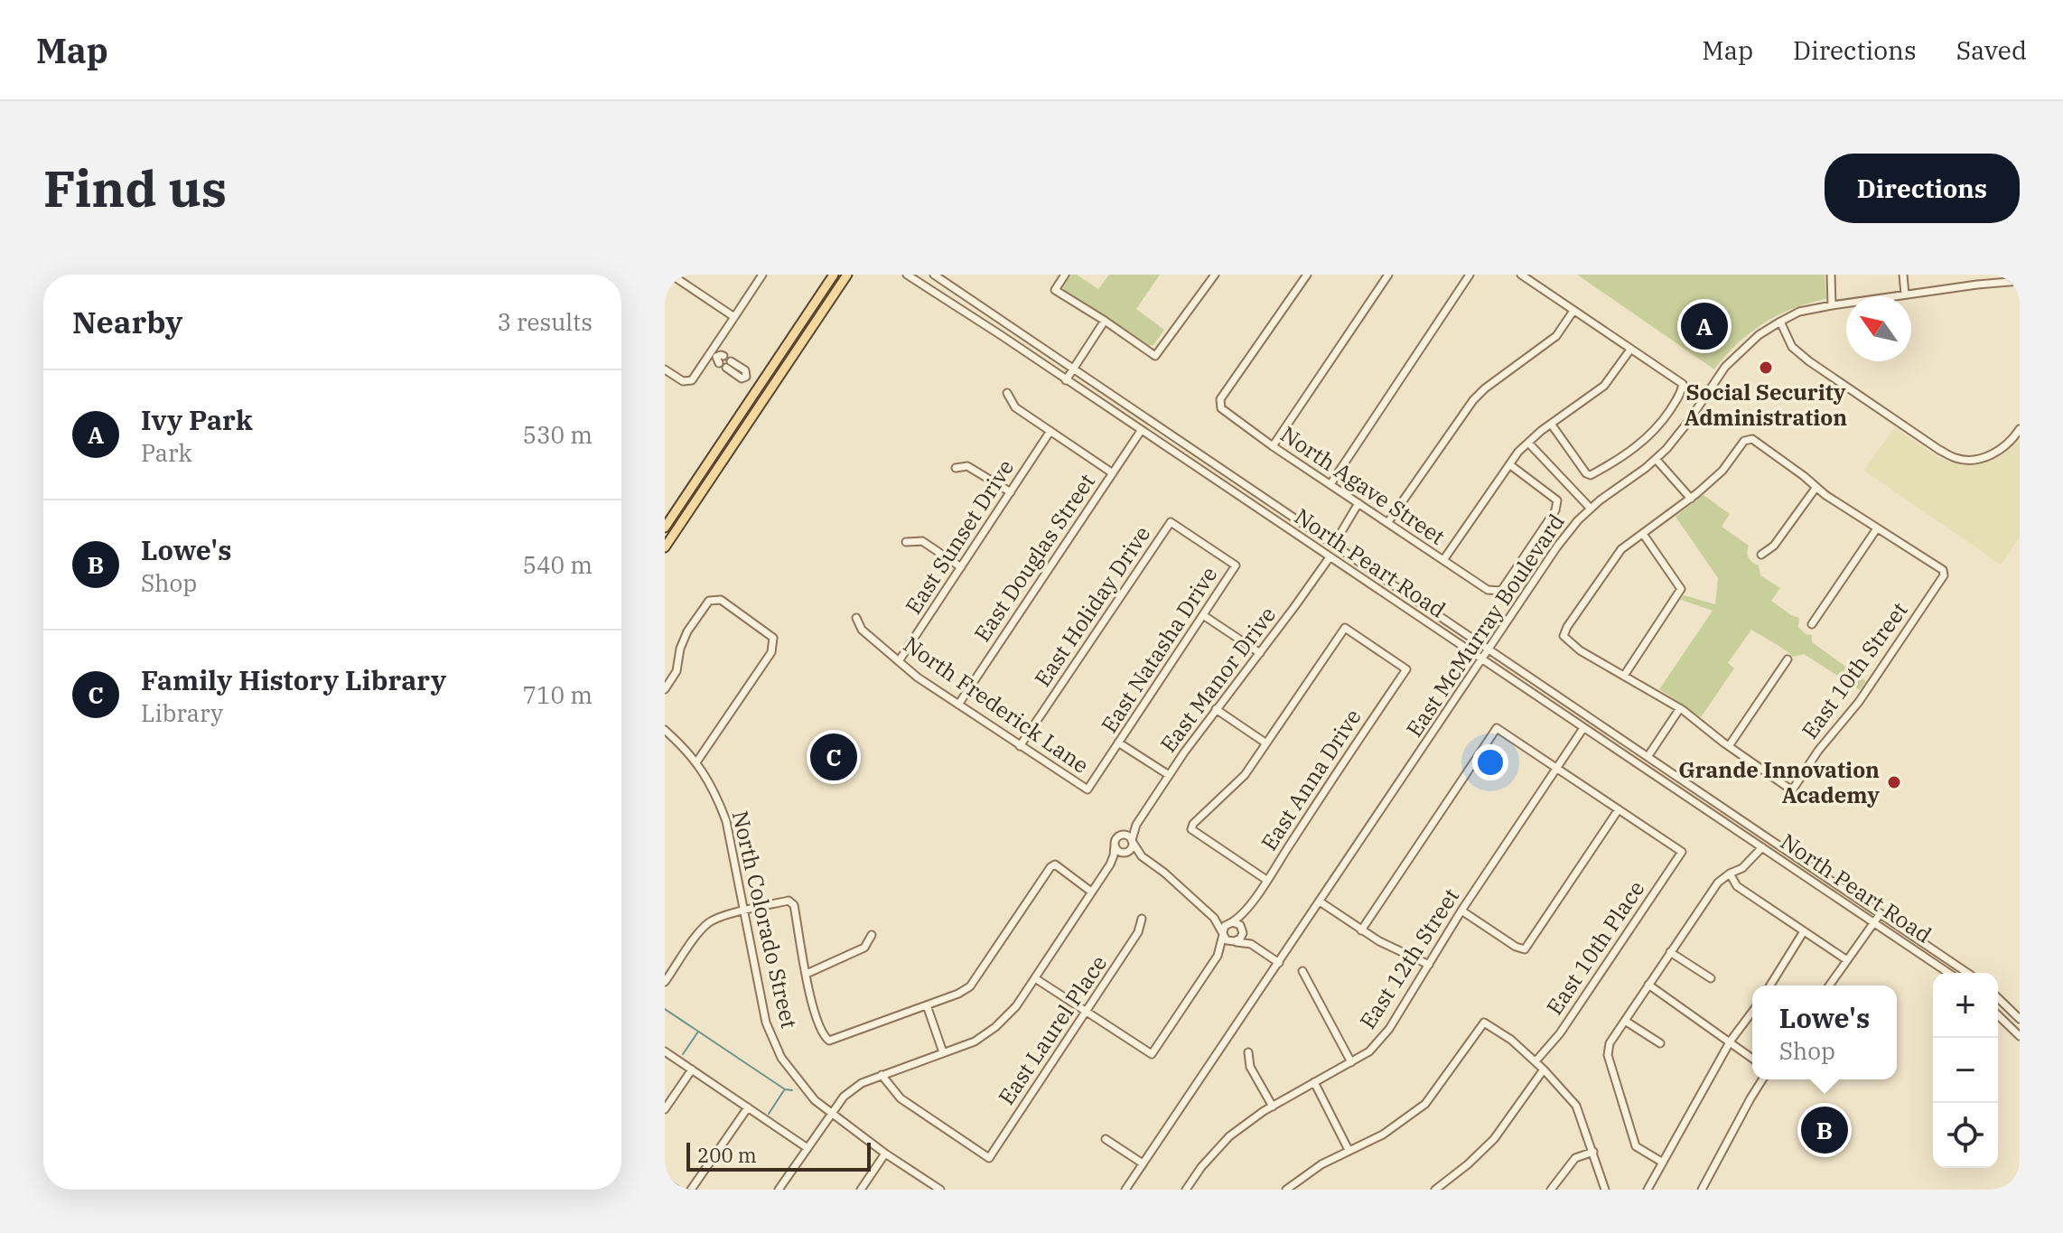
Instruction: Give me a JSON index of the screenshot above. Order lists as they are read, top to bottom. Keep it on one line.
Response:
{"streets":{"street":["North Agave Street","East Sunset Drive","East Douglas Street","North Peart Road","East Holiday Drive","East McMurray Boulevard","East Natasha Drive","East 10th Street","East Manor Drive","North Frederick Lane","East Anna Drive","North Colorado Street","East 10th Place","East 12th Street","East Laurel Place"]},"crossings":[["East Sunset Drive","North Frederick Lane"],["East Douglas Street","North Peart Road"],["East Douglas Street","North Frederick Lane"],["North Peart Road","East McMurray Boulevard"],["North Peart Road","East Manor Drive"],["North Peart Road","East 12th Street"],["East Holiday Drive","East Natasha Drive"],["East Holiday Drive","North Frederick Lane"],["East Natasha Drive","North Frederick Lane"]],"places":["Social Security Administration","Grande Innovation Academy"],"scale_bar":"200 m","north":"top left","page":{"header":"Map","nav":["Map","Directions","Saved"],"buttons":"Directions","title":"Find us","heading":["Nearby","3 results"],"pins":["A","C","B"],"list":[{"mark":"A","name":"Ivy Park","note":"Park","value":"530 m"},{"mark":"B","name":"Lowe's","note":"Shop","value":"540 m"},{"mark":"C","name":"Family History Library","note":"Library","value":"710 m"}],"map_buttons":["+","−"],"popup":["Lowe's","Shop"],"scale":"200 m"}}
